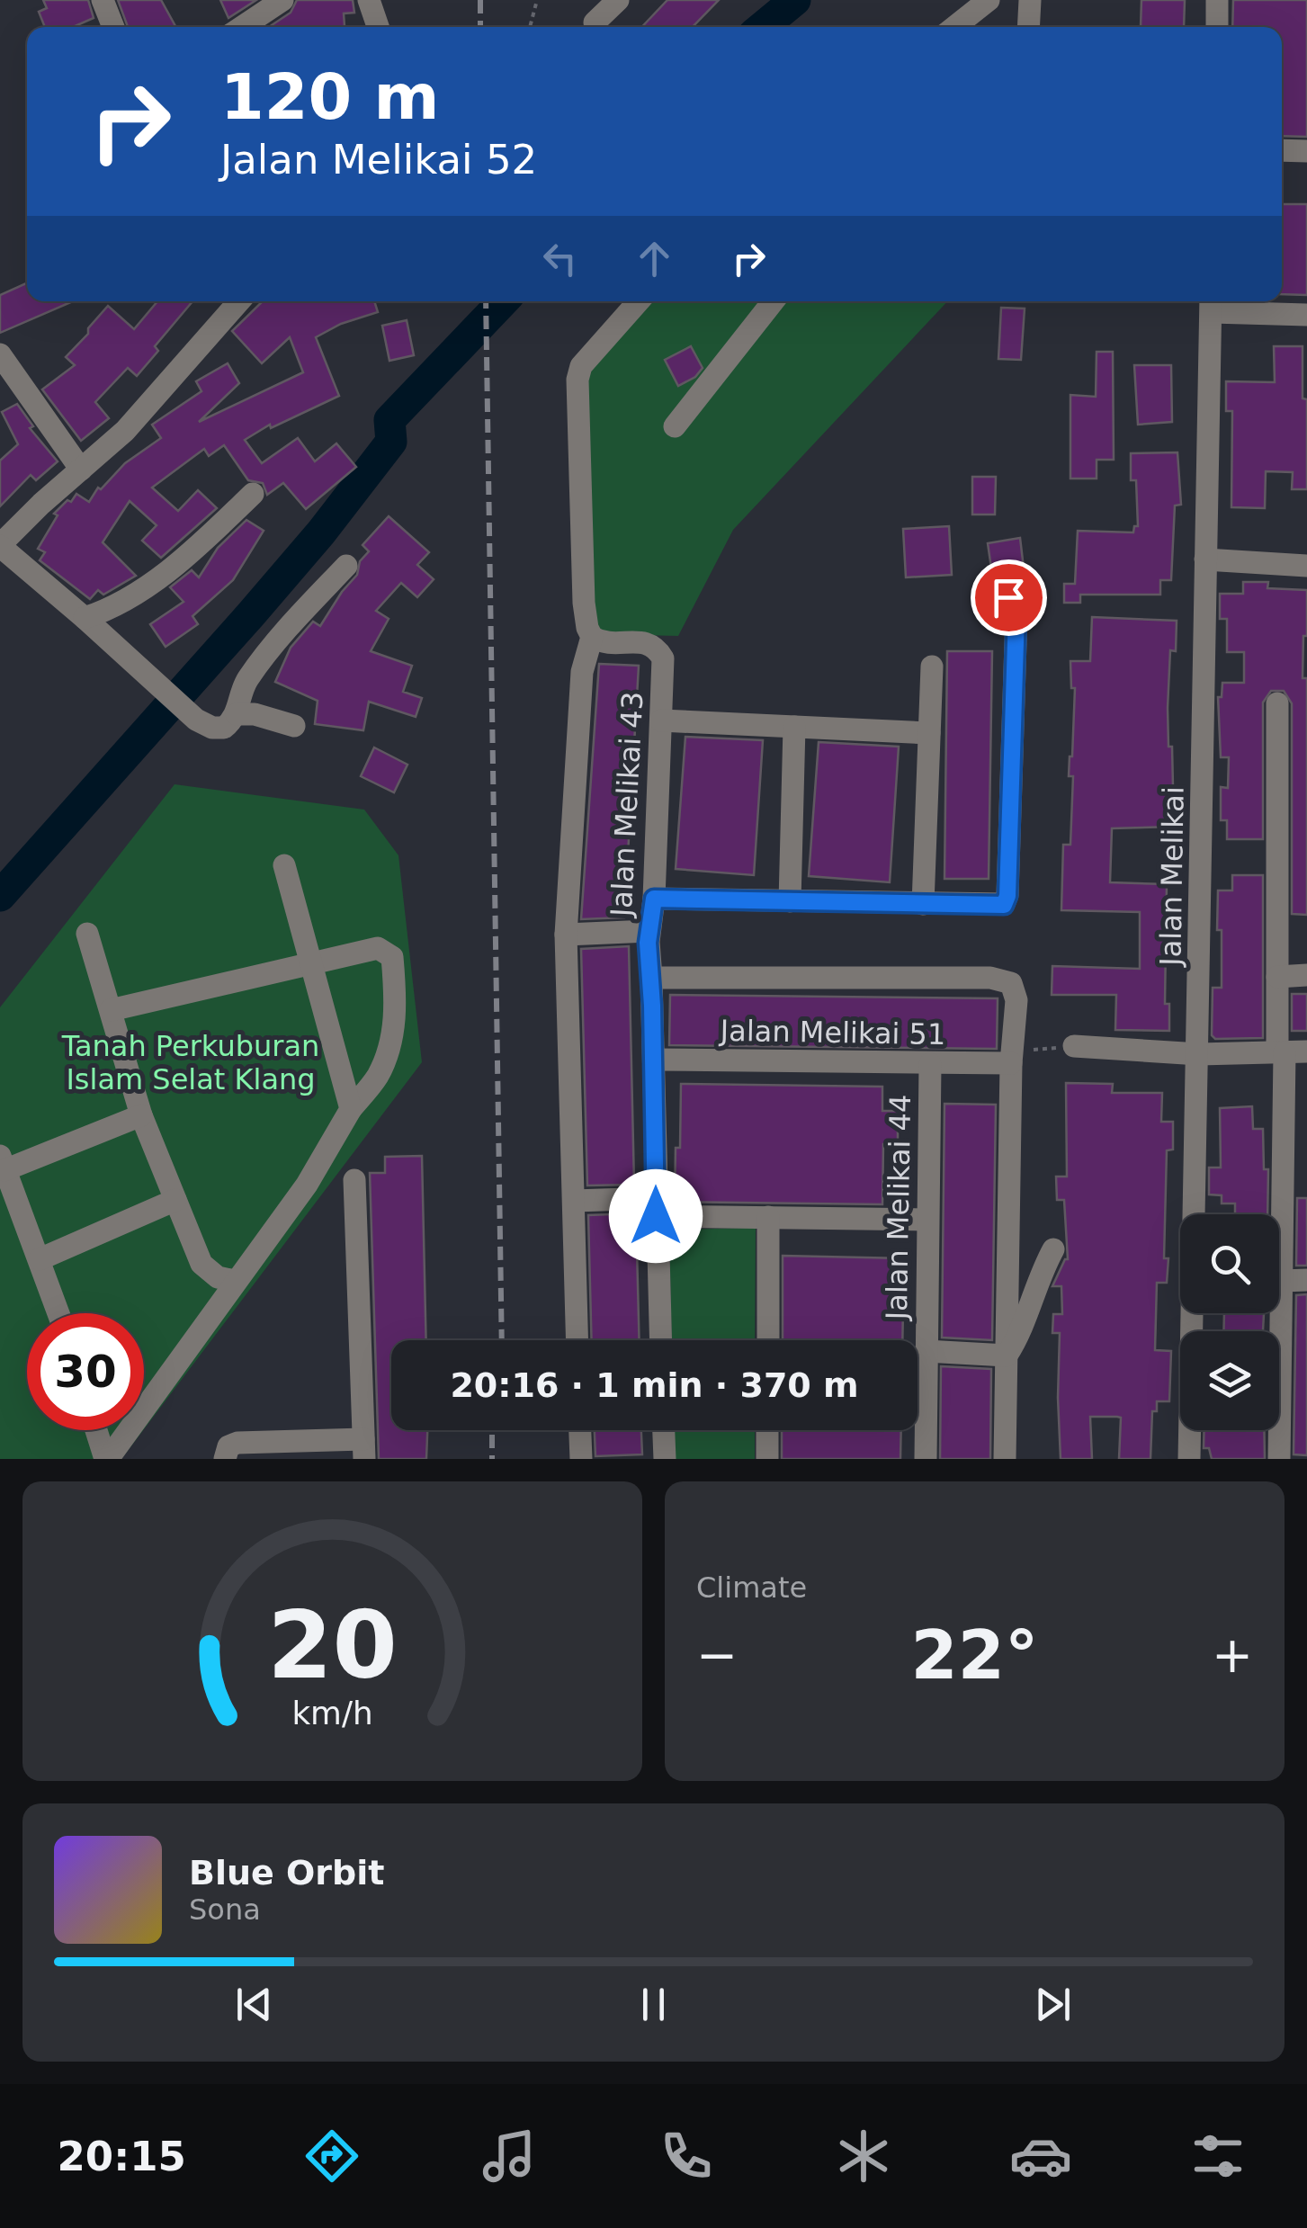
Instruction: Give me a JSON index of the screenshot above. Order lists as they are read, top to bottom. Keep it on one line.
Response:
{"streets":{"street":["Jalan Melikai 43","Jalan Melikai","Jalan Melikai 51","Jalan Melikai 44"]},"crossings":[["Jalan Melikai 43","Jalan Melikai 51"],["Jalan Melikai 51","Jalan Melikai 44"]],"parks":["Tanah Perkuburan Islam Selat Klang"],"page":{"turn":["120 m","Jalan Melikai 52"],"limit":"30","trip":"20:16 · 1 min · 370 m","tile":"Climate","heat":["−","22°","+"],"song":["Blue Orbit","Sona"],"tabs":"20:15","gauge":["20","km/h"]}}
